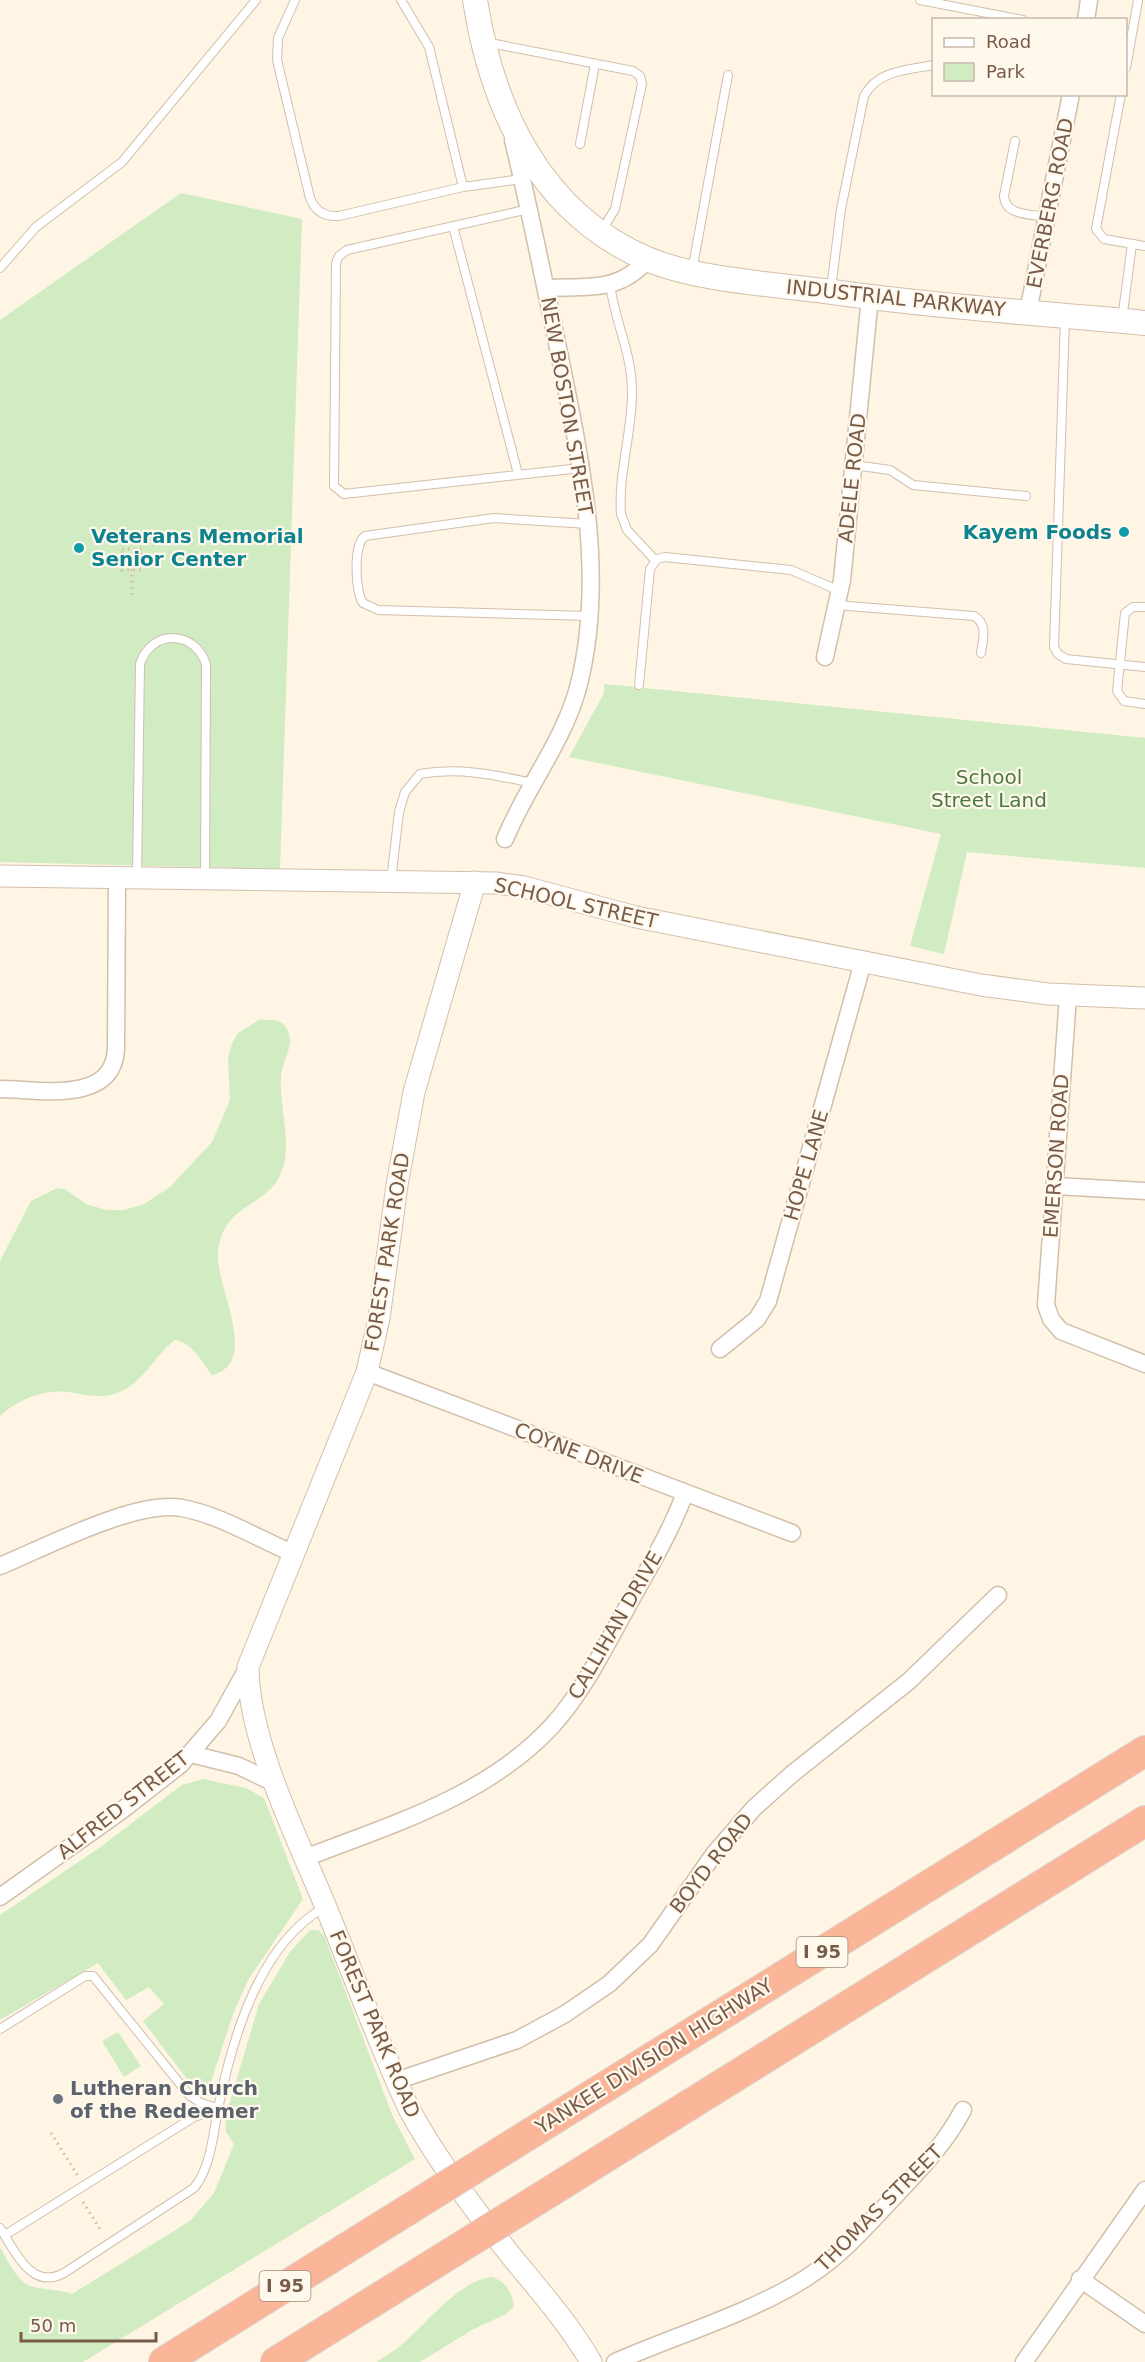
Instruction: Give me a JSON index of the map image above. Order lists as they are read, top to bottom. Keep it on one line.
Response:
{"streets":{"highway":["I 95","YANKEE DIVISION HIGHWAY"],"main road":["INDUSTRIAL PARKWAY","NEW BOSTON STREET"],"street":["EVERBERG ROAD","ADELE ROAD","SCHOOL STREET","EMERSON ROAD","HOPE LANE","FOREST PARK ROAD","COYNE DRIVE","CALLIHAN DRIVE","ALFRED STREET","BOYD ROAD","THOMAS STREET"]},"crossings":[["EVERBERG ROAD","INDUSTRIAL PARKWAY"],["INDUSTRIAL PARKWAY","NEW BOSTON STREET"],["INDUSTRIAL PARKWAY","ADELE ROAD"],["SCHOOL STREET","EMERSON ROAD"],["SCHOOL STREET","HOPE LANE"],["SCHOOL STREET","FOREST PARK ROAD"],["FOREST PARK ROAD","COYNE DRIVE"],["FOREST PARK ROAD","CALLIHAN DRIVE"],["FOREST PARK ROAD","ALFRED STREET"],["FOREST PARK ROAD","BOYD ROAD"],["COYNE DRIVE","CALLIHAN DRIVE"]],"parks":["School Street Land"],"places":["Kayem Foods","Veterans Memorial Senior Center","Lutheran Church of the Redeemer"],"legend":["Road","Park"],"scale_bar":"50 m"}
